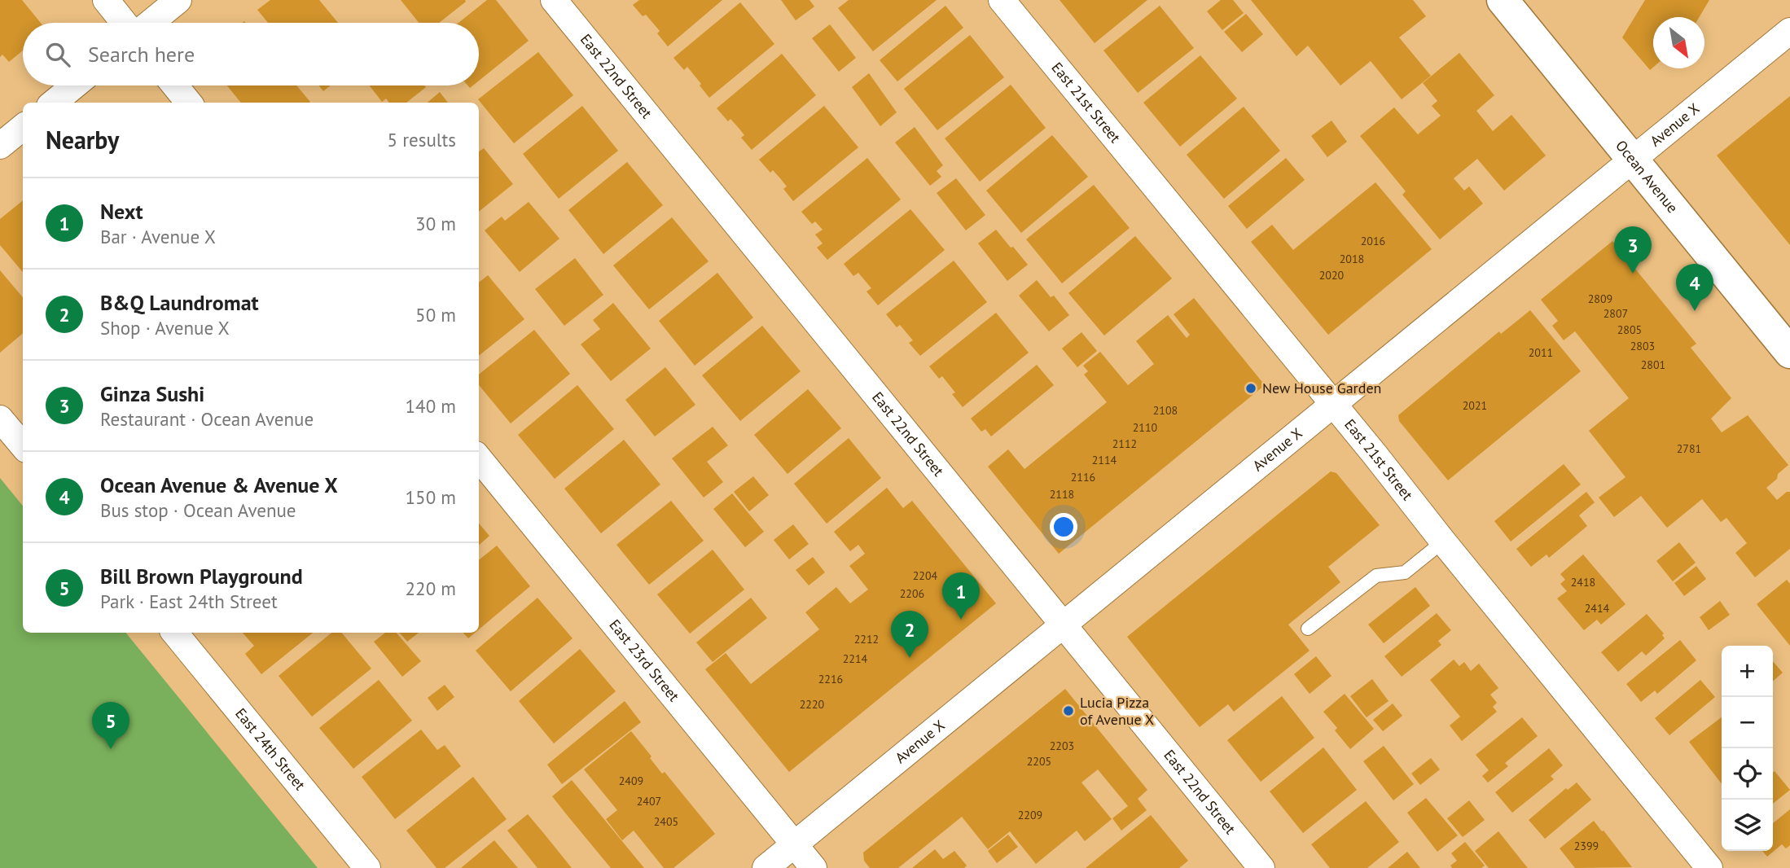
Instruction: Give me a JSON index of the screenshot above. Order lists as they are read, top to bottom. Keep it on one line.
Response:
{"streets":{"main road":["Ocean Avenue"],"street":["East 22nd Street","East 21st Street","Avenue X","East 23rd Street","East 24th Street"]},"crossings":[["East 22nd Street","Avenue X"],["East 21st Street","Avenue X"],["Avenue X","Ocean Avenue"],["Avenue X","East 23rd Street"]],"places":["New House Garden","Lucia Pizza of Avenue X"],"house_numbers":["2016","2018","2020","2809","2807","2805","2803","2011","2801","2021","2108","2110","2112","2781","2114","2116","2118","2204","2418","2206","2414","2212","2214","2216","2220","2203","2205","2409","2407","2209","2405","2399"],"north":"bottom right","page":{"search":"Search here","heading":["Nearby","5 results"],"list":[{"mark":"1","name":"Next","note":"Bar · Avenue X","value":"30 m"},{"mark":"2","name":"B&Q Laundromat","note":"Shop · Avenue X","value":"50 m"},{"mark":"3","name":"Ginza Sushi","note":"Restaurant · Ocean Avenue","value":"140 m"},{"mark":"4","name":"Ocean Avenue & Avenue X","note":"Bus stop · Ocean Avenue","value":"150 m"},{"mark":"5","name":"Bill Brown Playground","note":"Park · East 24th Street","value":"220 m"}],"pins":["3","4","1","2","5"],"map_buttons":["+","−"]}}
